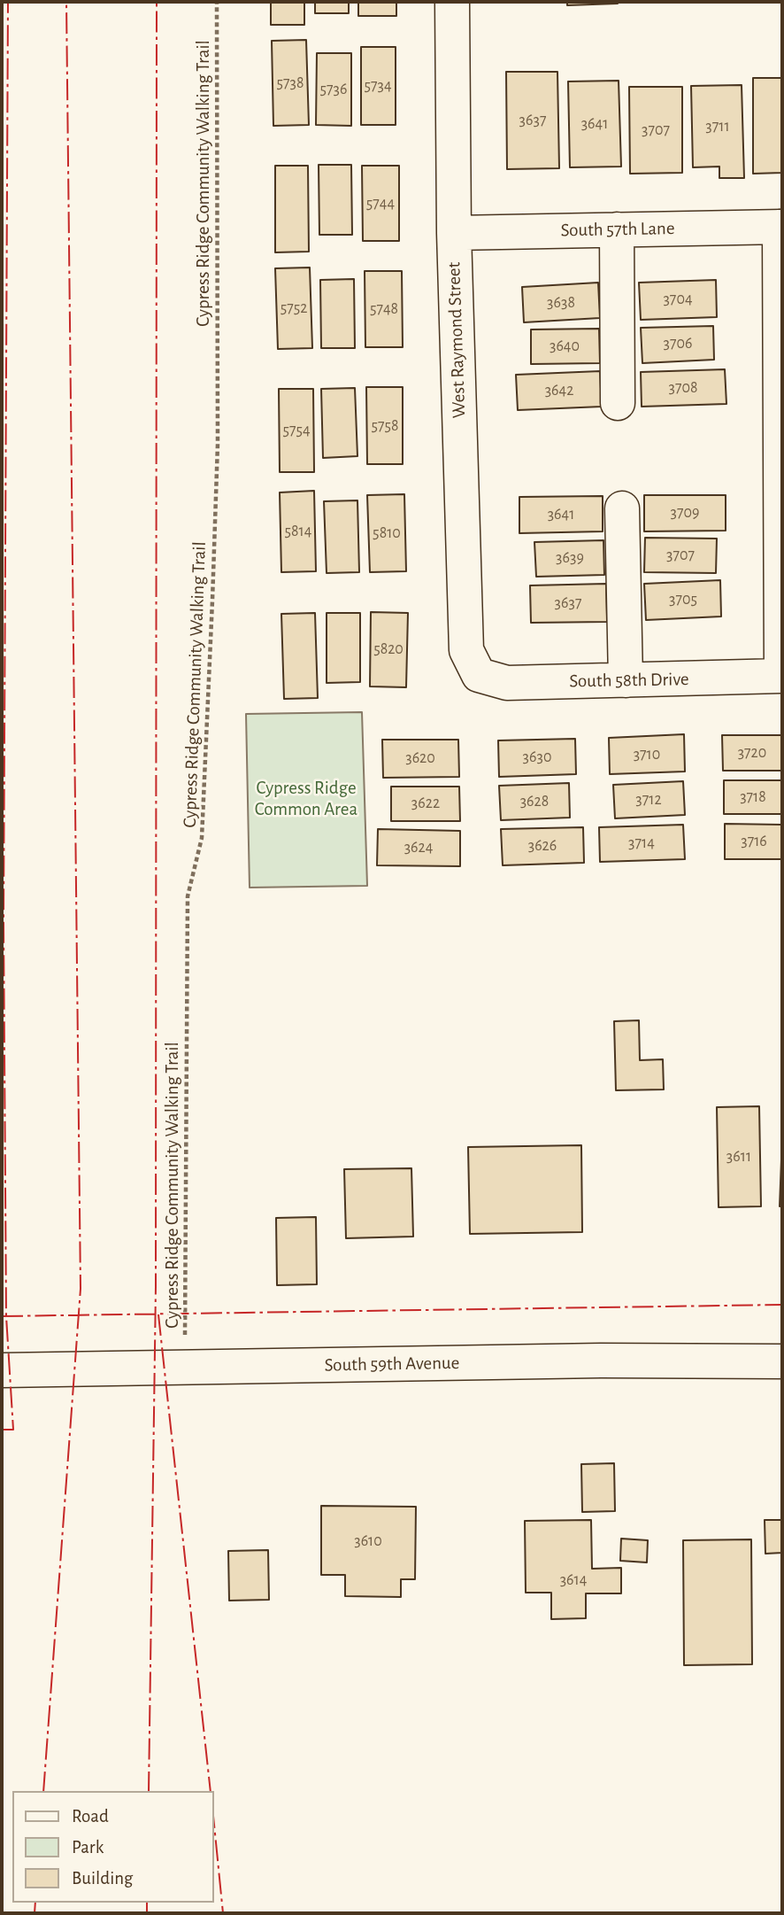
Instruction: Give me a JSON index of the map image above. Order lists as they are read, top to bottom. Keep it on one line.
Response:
{"streets":{"street":["South 57th Lane","West Raymond Street","South 58th Drive","South 59th Avenue"],"path":["Cypress Ridge Community Walking Trail"]},"crossings":[["Cypress Ridge Community Walking Trail","South 59th Avenue"],["South 57th Lane","West Raymond Street"],["West Raymond Street","South 58th Drive"]],"parks":["Cypress Ridge Common Area"],"house_numbers":["5738","5734","5736","3637","3641","3711","3707","5744","3704","3638","5752","5748","3706","3640","3708","3642","5758","5754","3709","3641","5814","5810","3707","3639","3705","3637","5820","3720","3710","3630","3620","3718","3712","3628","3622","3716","3714","3626","3624","3611","3610","3614"],"legend":["Road","Park","Building"]}
